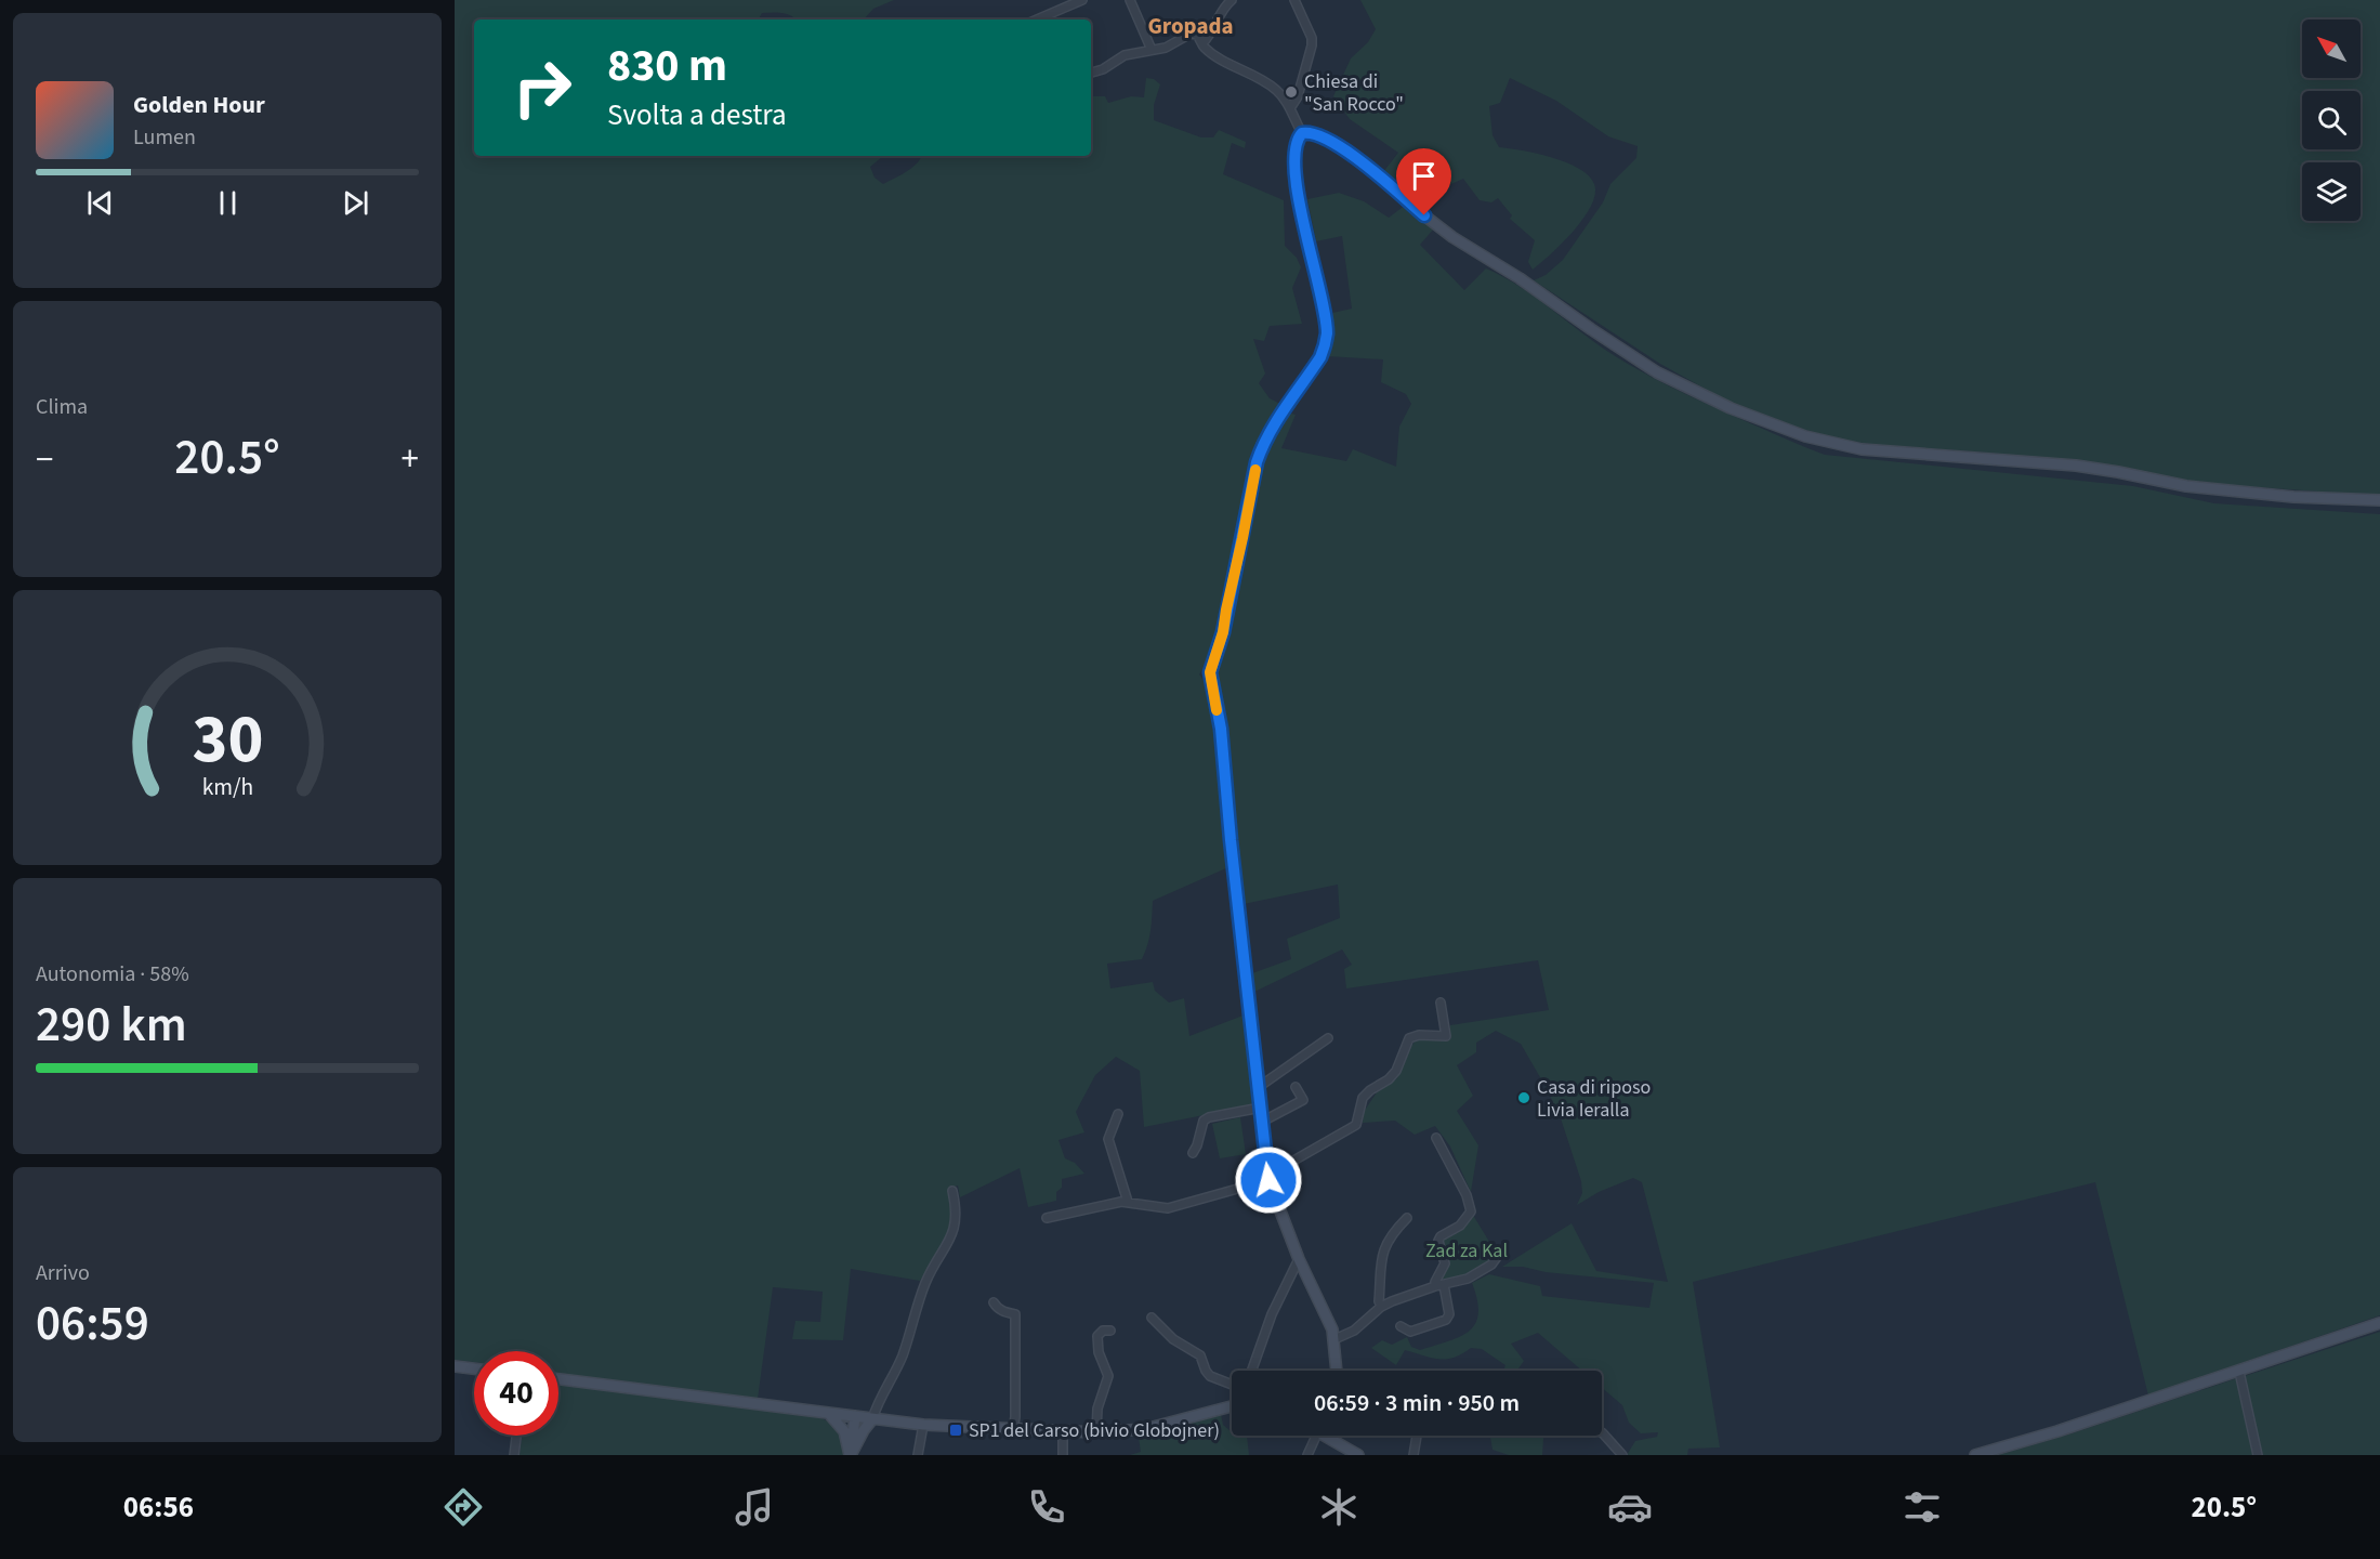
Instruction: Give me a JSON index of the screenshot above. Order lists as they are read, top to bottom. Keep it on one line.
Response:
{"districts":["Gropada"],"parks":["Zad za Kal"],"places":{"other":["Chiesa di \"San Rocco\"","Casa di riposo Livia Ieralla"],"transit":["SP1 del Carso (bivio Globojner)"]},"north":"top left","page":{"turn":["830 m","Svolta a destra"],"song":["Golden Hour","Lumen"],"tile":["Clima",["Autonomia · 58%","290 km"],["Arrivo","06:59"]],"heat":["−","20.5°","+"],"limit":"40","trip":"06:59 · 3 min · 950 m","tabs":["06:56","20.5°"],"gauge":["30","km/h"]}}
